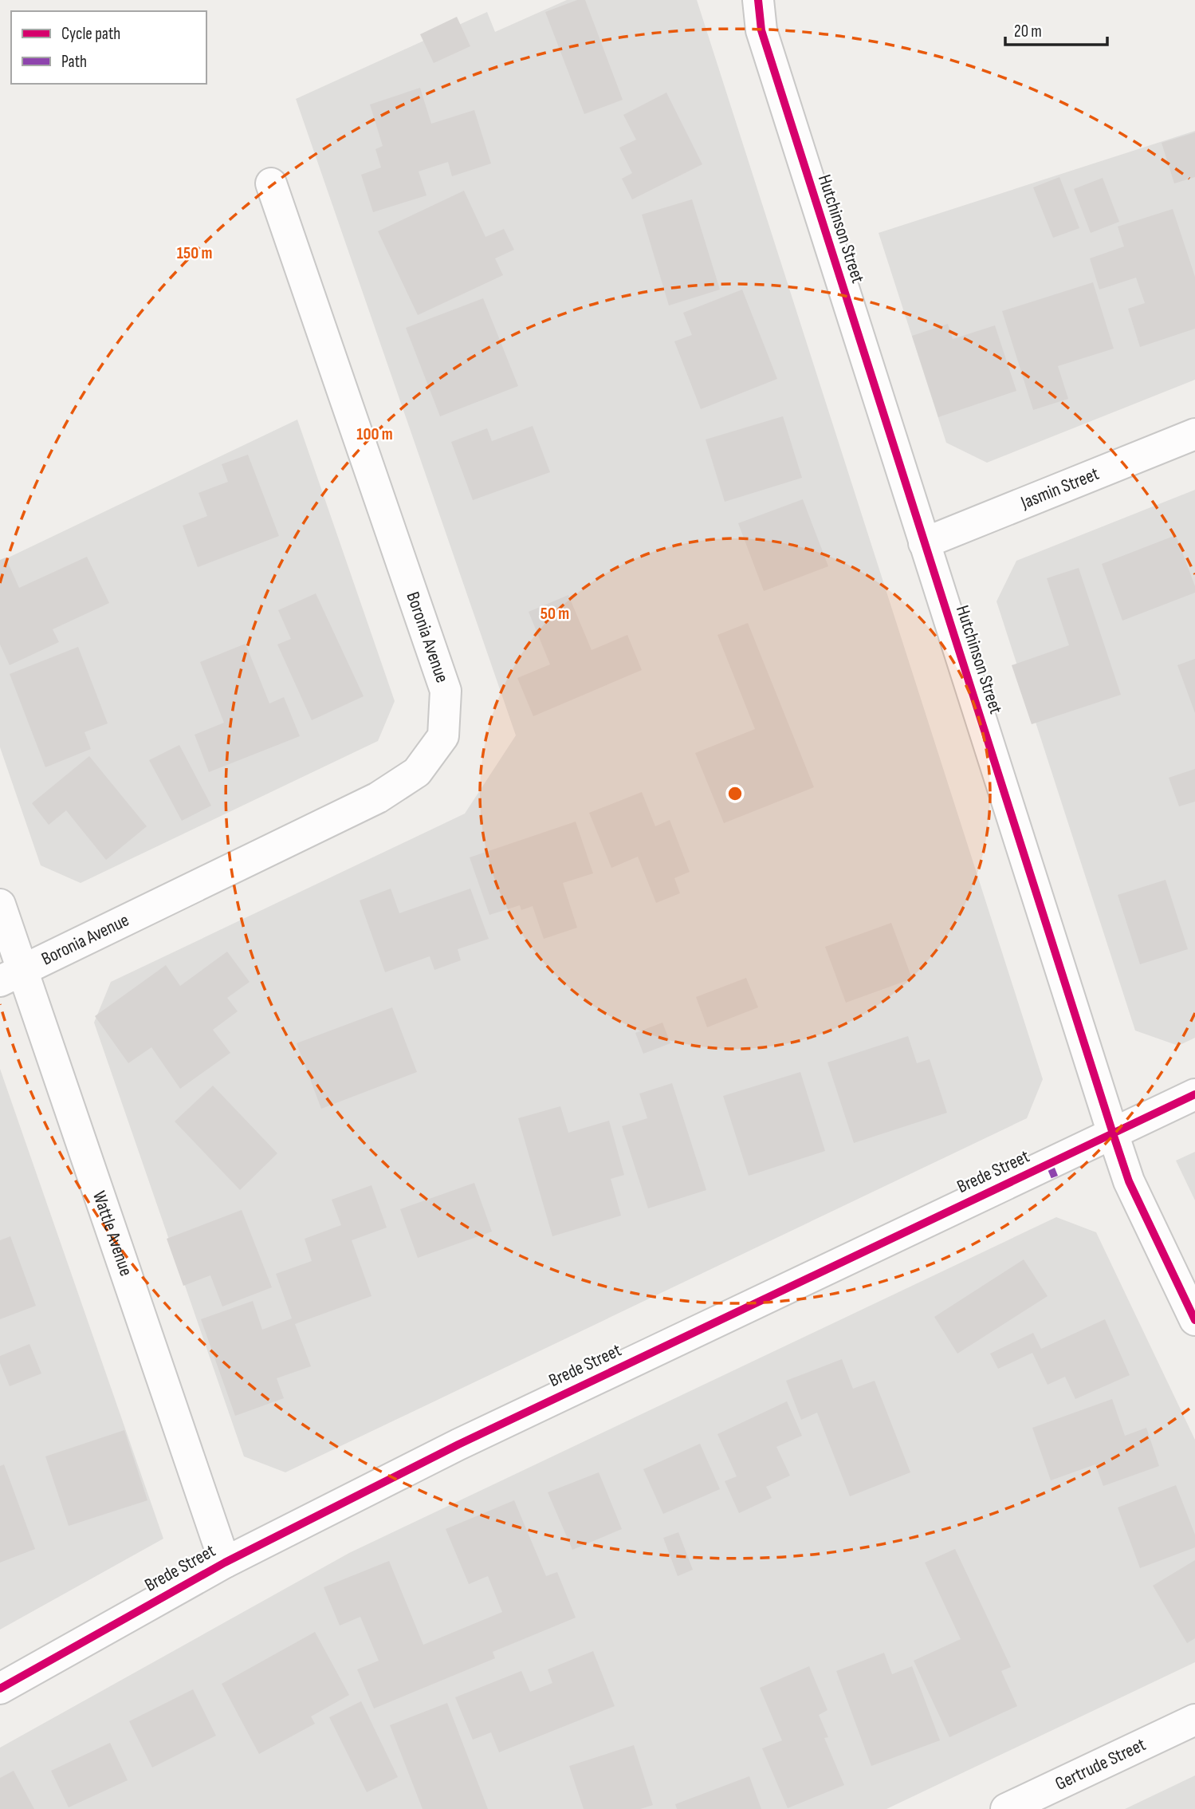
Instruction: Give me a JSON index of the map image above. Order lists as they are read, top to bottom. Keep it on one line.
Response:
{"streets":{"street":["Hutchinson Street","Jasmin Street","Boronia Avenue","Brede Street","Wattle Avenue","Gertrude Street"]},"crossings":[["Hutchinson Street","Jasmin Street"],["Hutchinson Street","Brede Street"],["Boronia Avenue","Wattle Avenue"],["Brede Street","Wattle Avenue"]],"legend":["Cycle path","Path"],"scale_bar":"20 m","rings":["150 m","100 m","50 m"]}
